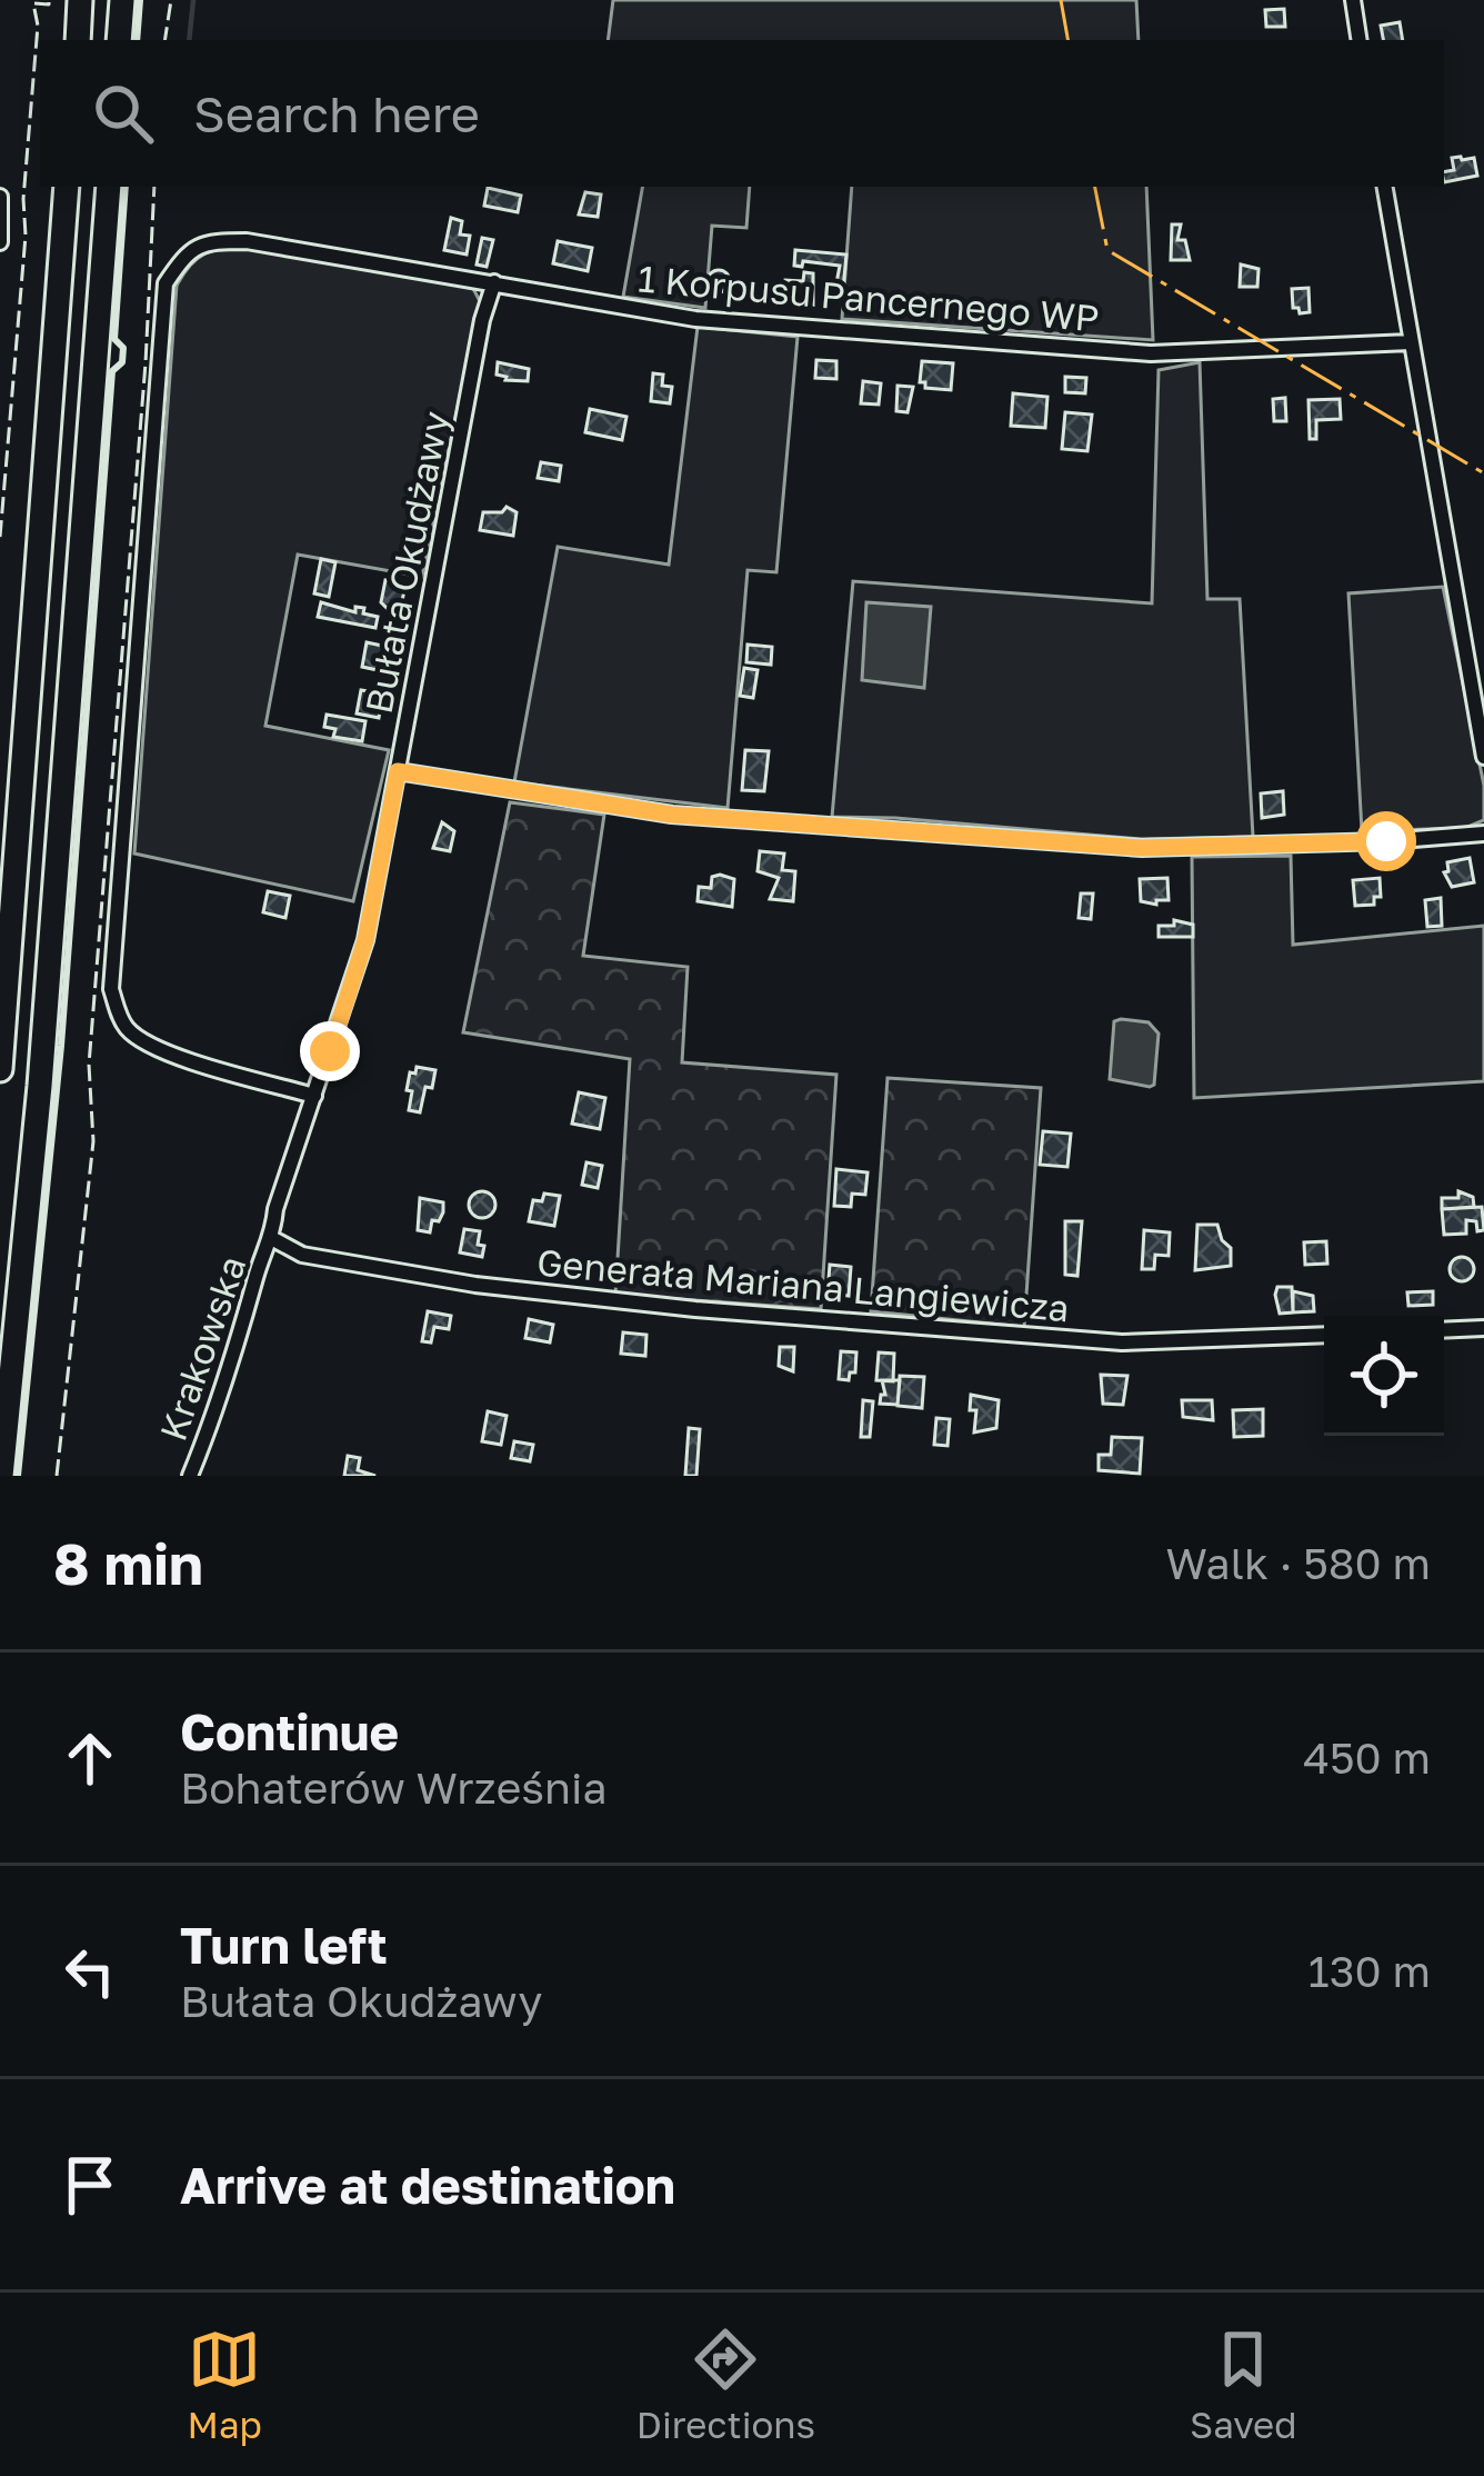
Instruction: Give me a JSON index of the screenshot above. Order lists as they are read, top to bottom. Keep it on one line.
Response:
{"streets":{"street":["1 Korpusu Pancernego WP","Bułata Okudżawy","Generała Mariana Langiewicza","Krakowska"]},"crossings":[["1 Korpusu Pancernego WP","Bułata Okudżawy"],["Bułata Okudżawy","Generała Mariana Langiewicza"],["Bułata Okudżawy","Krakowska"],["Generała Mariana Langiewicza","Krakowska"]],"page":{"search":"Search here","heading":["8 min","Walk · 580 m"],"list":[["Continue","Bohaterów Września","450 m"],["Turn left","Bułata Okudżawy","130 m"],"Arrive at destination"],"nav":["Map","Directions","Saved"]}}
